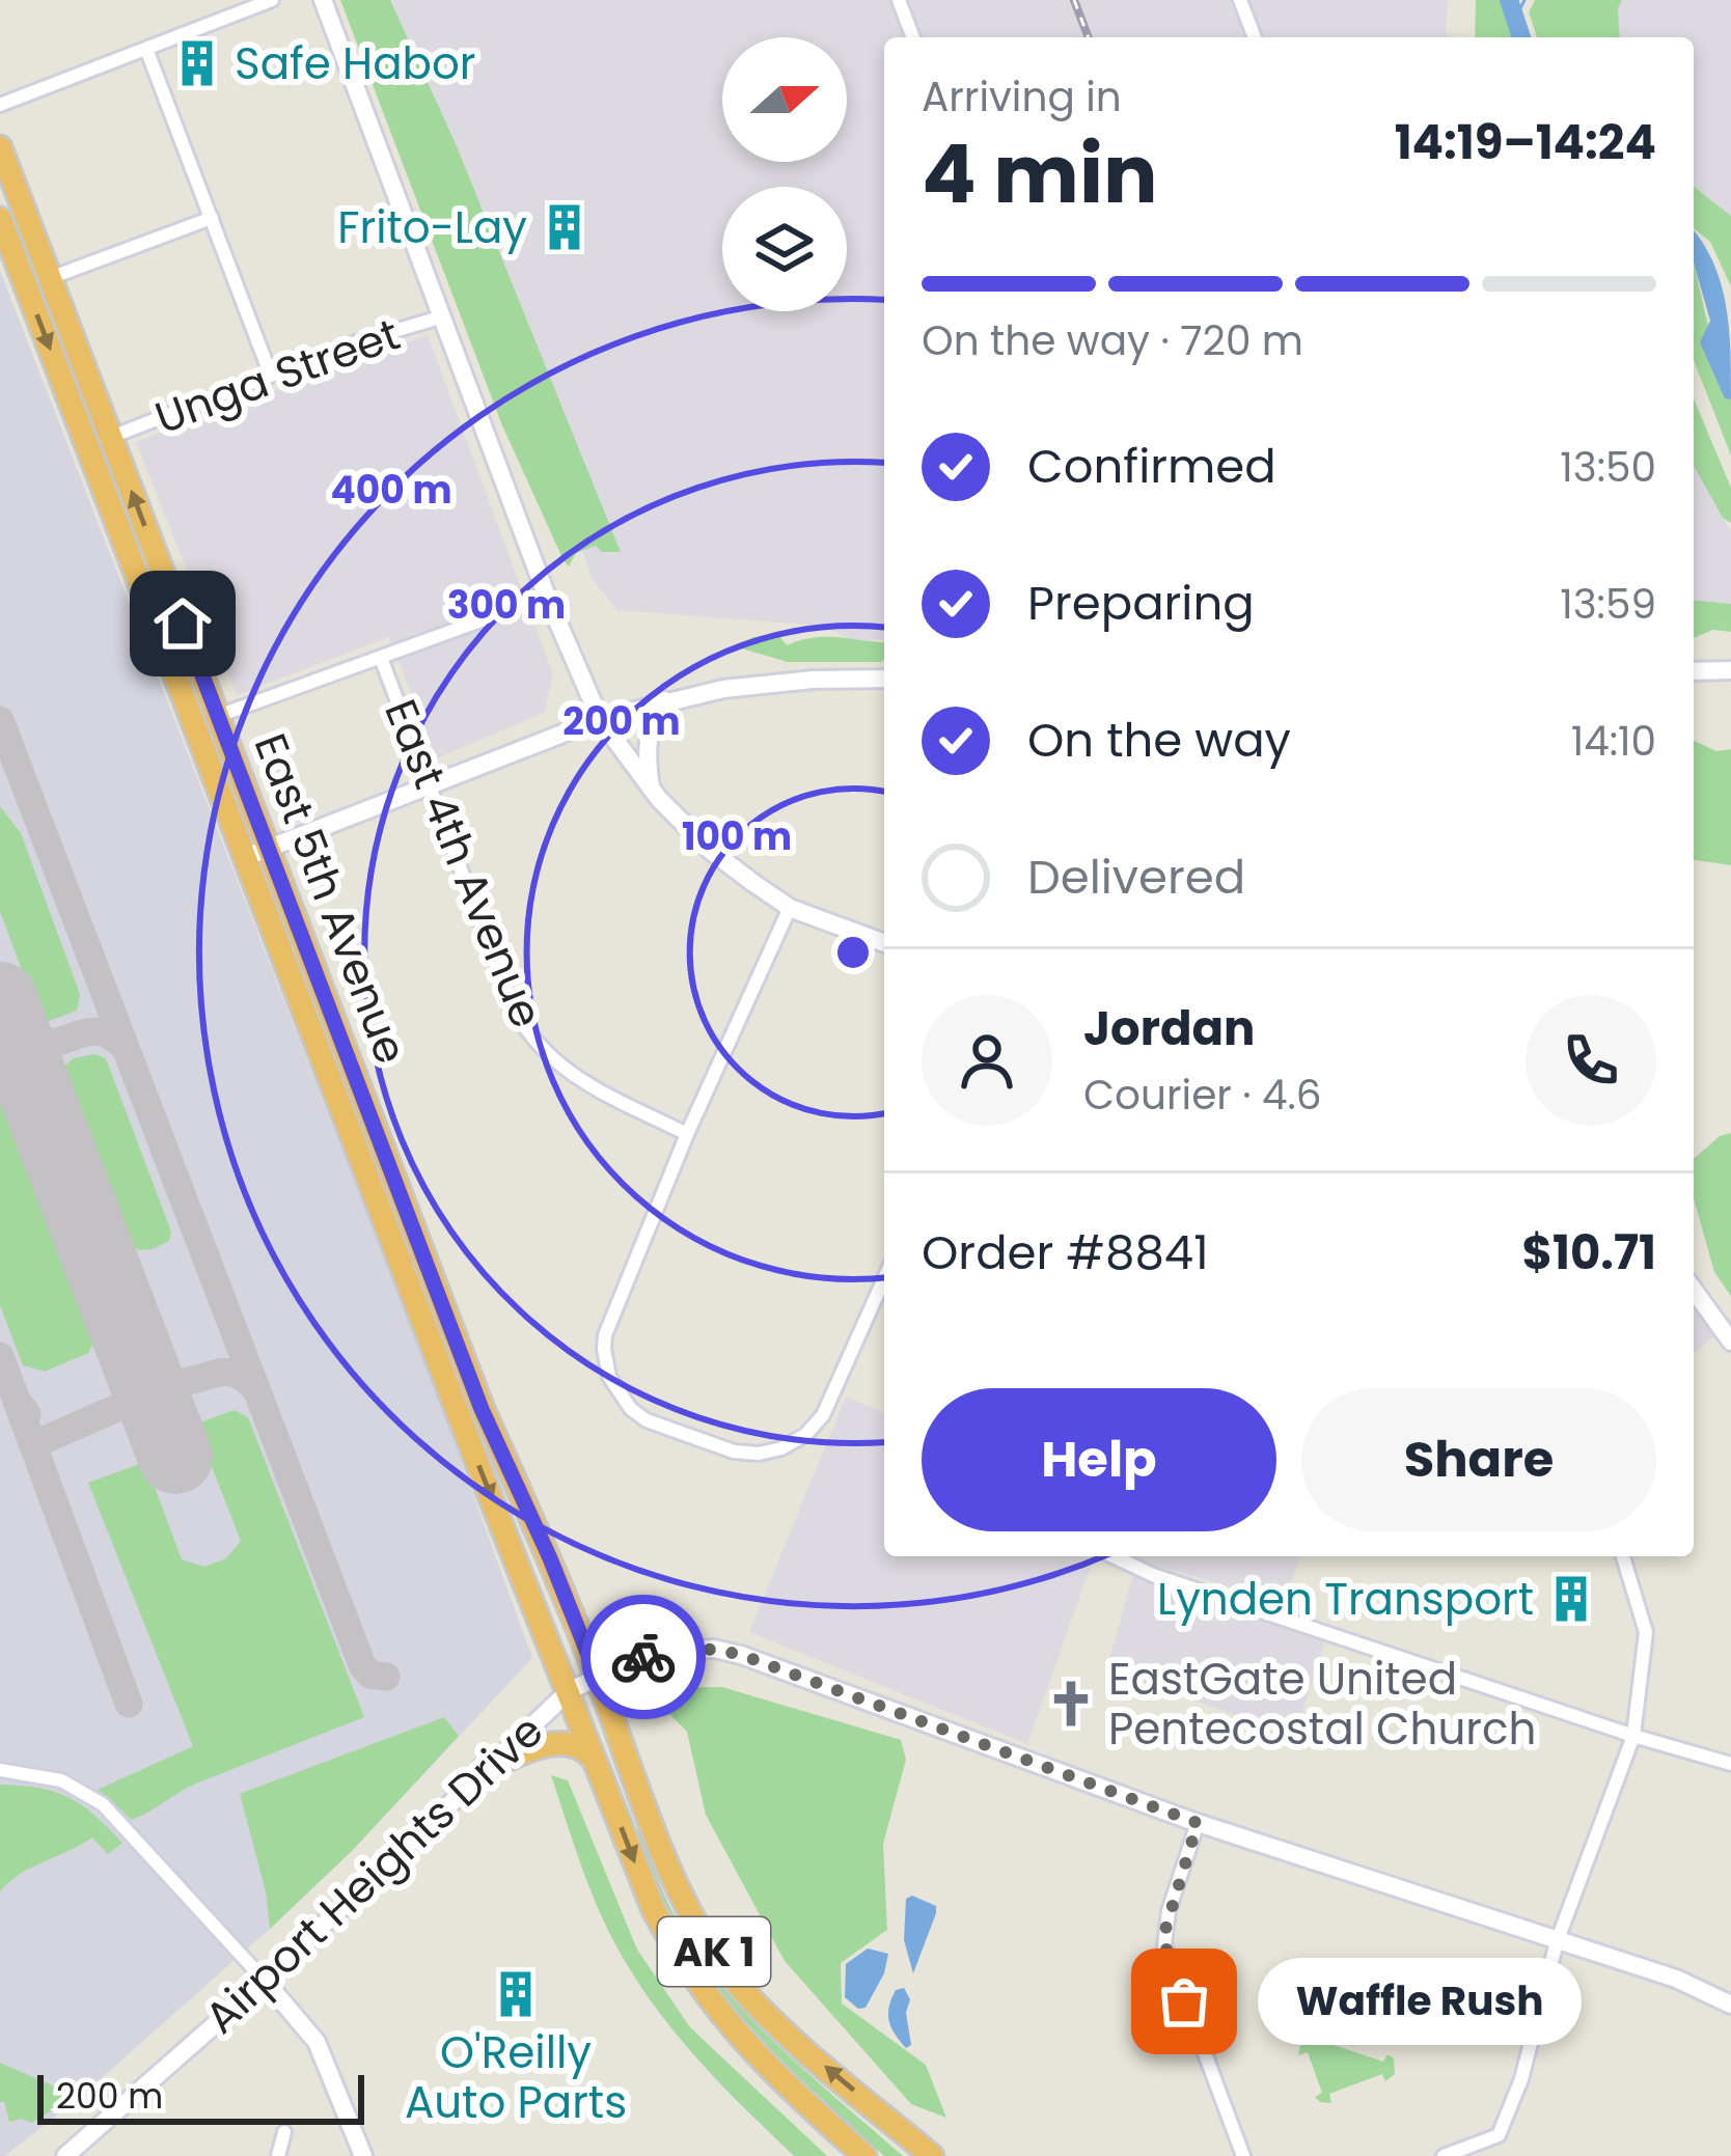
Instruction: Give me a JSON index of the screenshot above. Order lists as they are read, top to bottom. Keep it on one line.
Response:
{"streets":{"highway":["East 5th Avenue","AK 1"],"street":["Unga Street","East 4th Avenue","Airport Heights Drive"]},"crossings":[["Unga Street","East 5th Avenue"],["East 5th Avenue","Airport Heights Drive"],["East 5th Avenue","AK 1"],["Airport Heights Drive","AK 1"]],"places":{"building":["Safe Habor","Frito-Lay","Lynden Transport","O'Reilly Auto Parts"],"church":["EastGate United Pentecostal Church"],"other":["Waffle Rush"]},"scale_bar":"200 m","north":"right","page":{"heading":["4 min","Arriving in","14:19–14:24"],"panel":["Jordan","Courier · 4.6","Order #8841","$10.71"],"bar":"On the way · 720 m","list":[["Confirmed","13:50"],["Preparing","13:59"],["On the way","14:10"],"Delivered"],"buttons":["Help","Share"],"bubble":"Waffle Rush","scale":"200 m"},"rings":["400 m","300 m","200 m","100 m"]}
